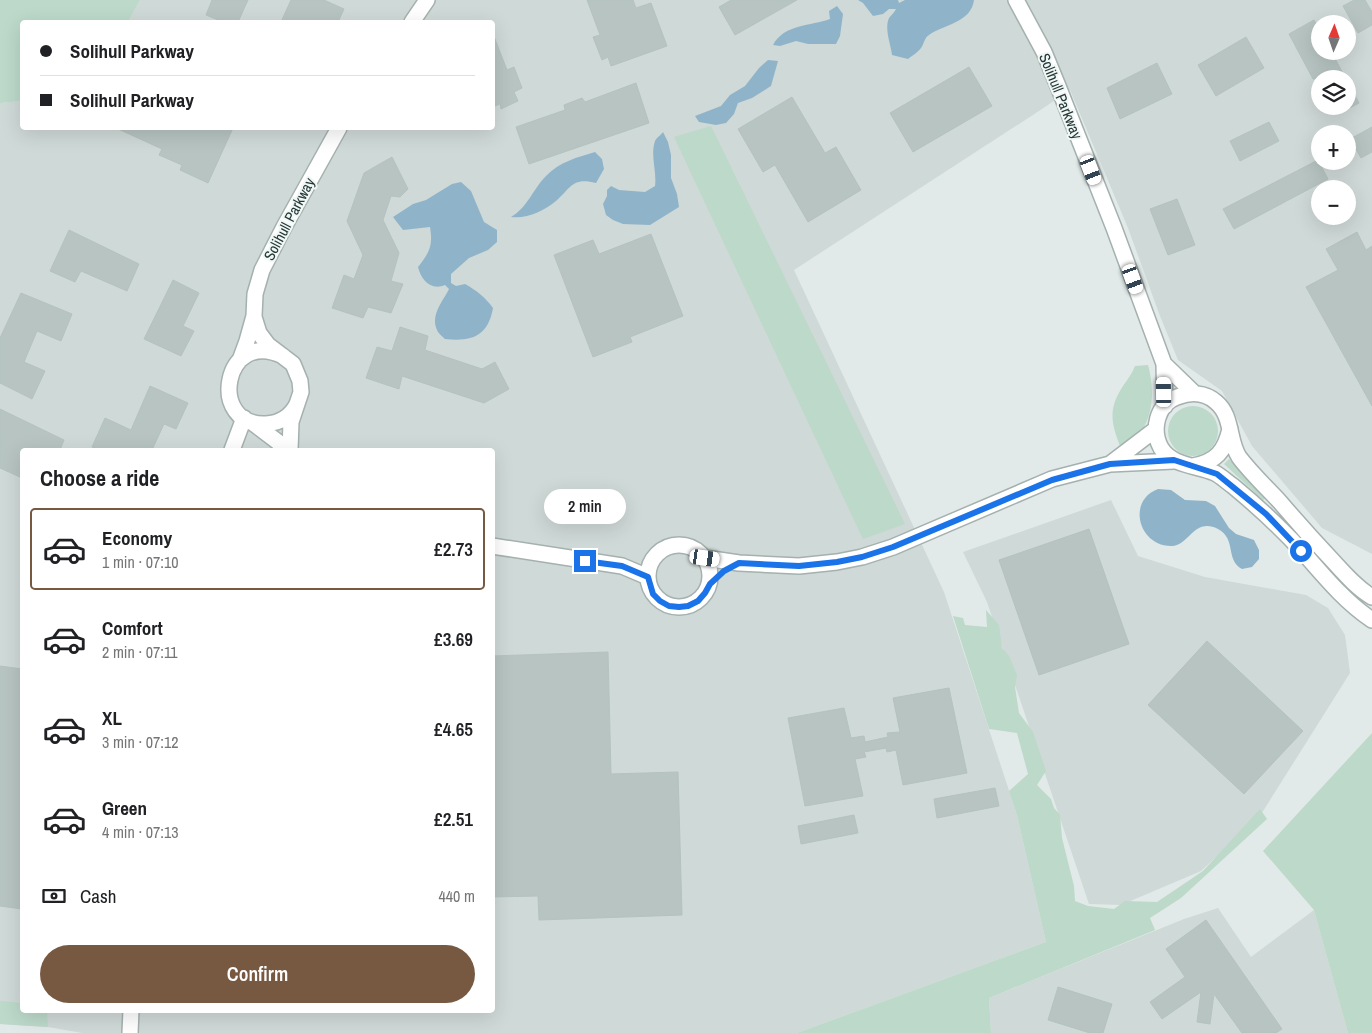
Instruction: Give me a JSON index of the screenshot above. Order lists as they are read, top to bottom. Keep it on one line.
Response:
{"streets":{"street":["Solihull Parkway"]},"north":"top","page":{"map_buttons":["+","−"],"banner":["Solihull Parkway","Solihull Parkway"],"heading":"Choose a ride","bubble":"2 min","list":[{"name":"Economy","note":"1 min · 07:10","value":"£2.73"},{"name":"Comfort","note":"2 min · 07:11","value":"£3.69"},{"name":"XL","note":"3 min · 07:12","value":"£4.65"},{"name":"Green","note":"4 min · 07:13","value":"£2.51"}],"pay":["Cash","440 m"],"buttons":"Confirm"}}
